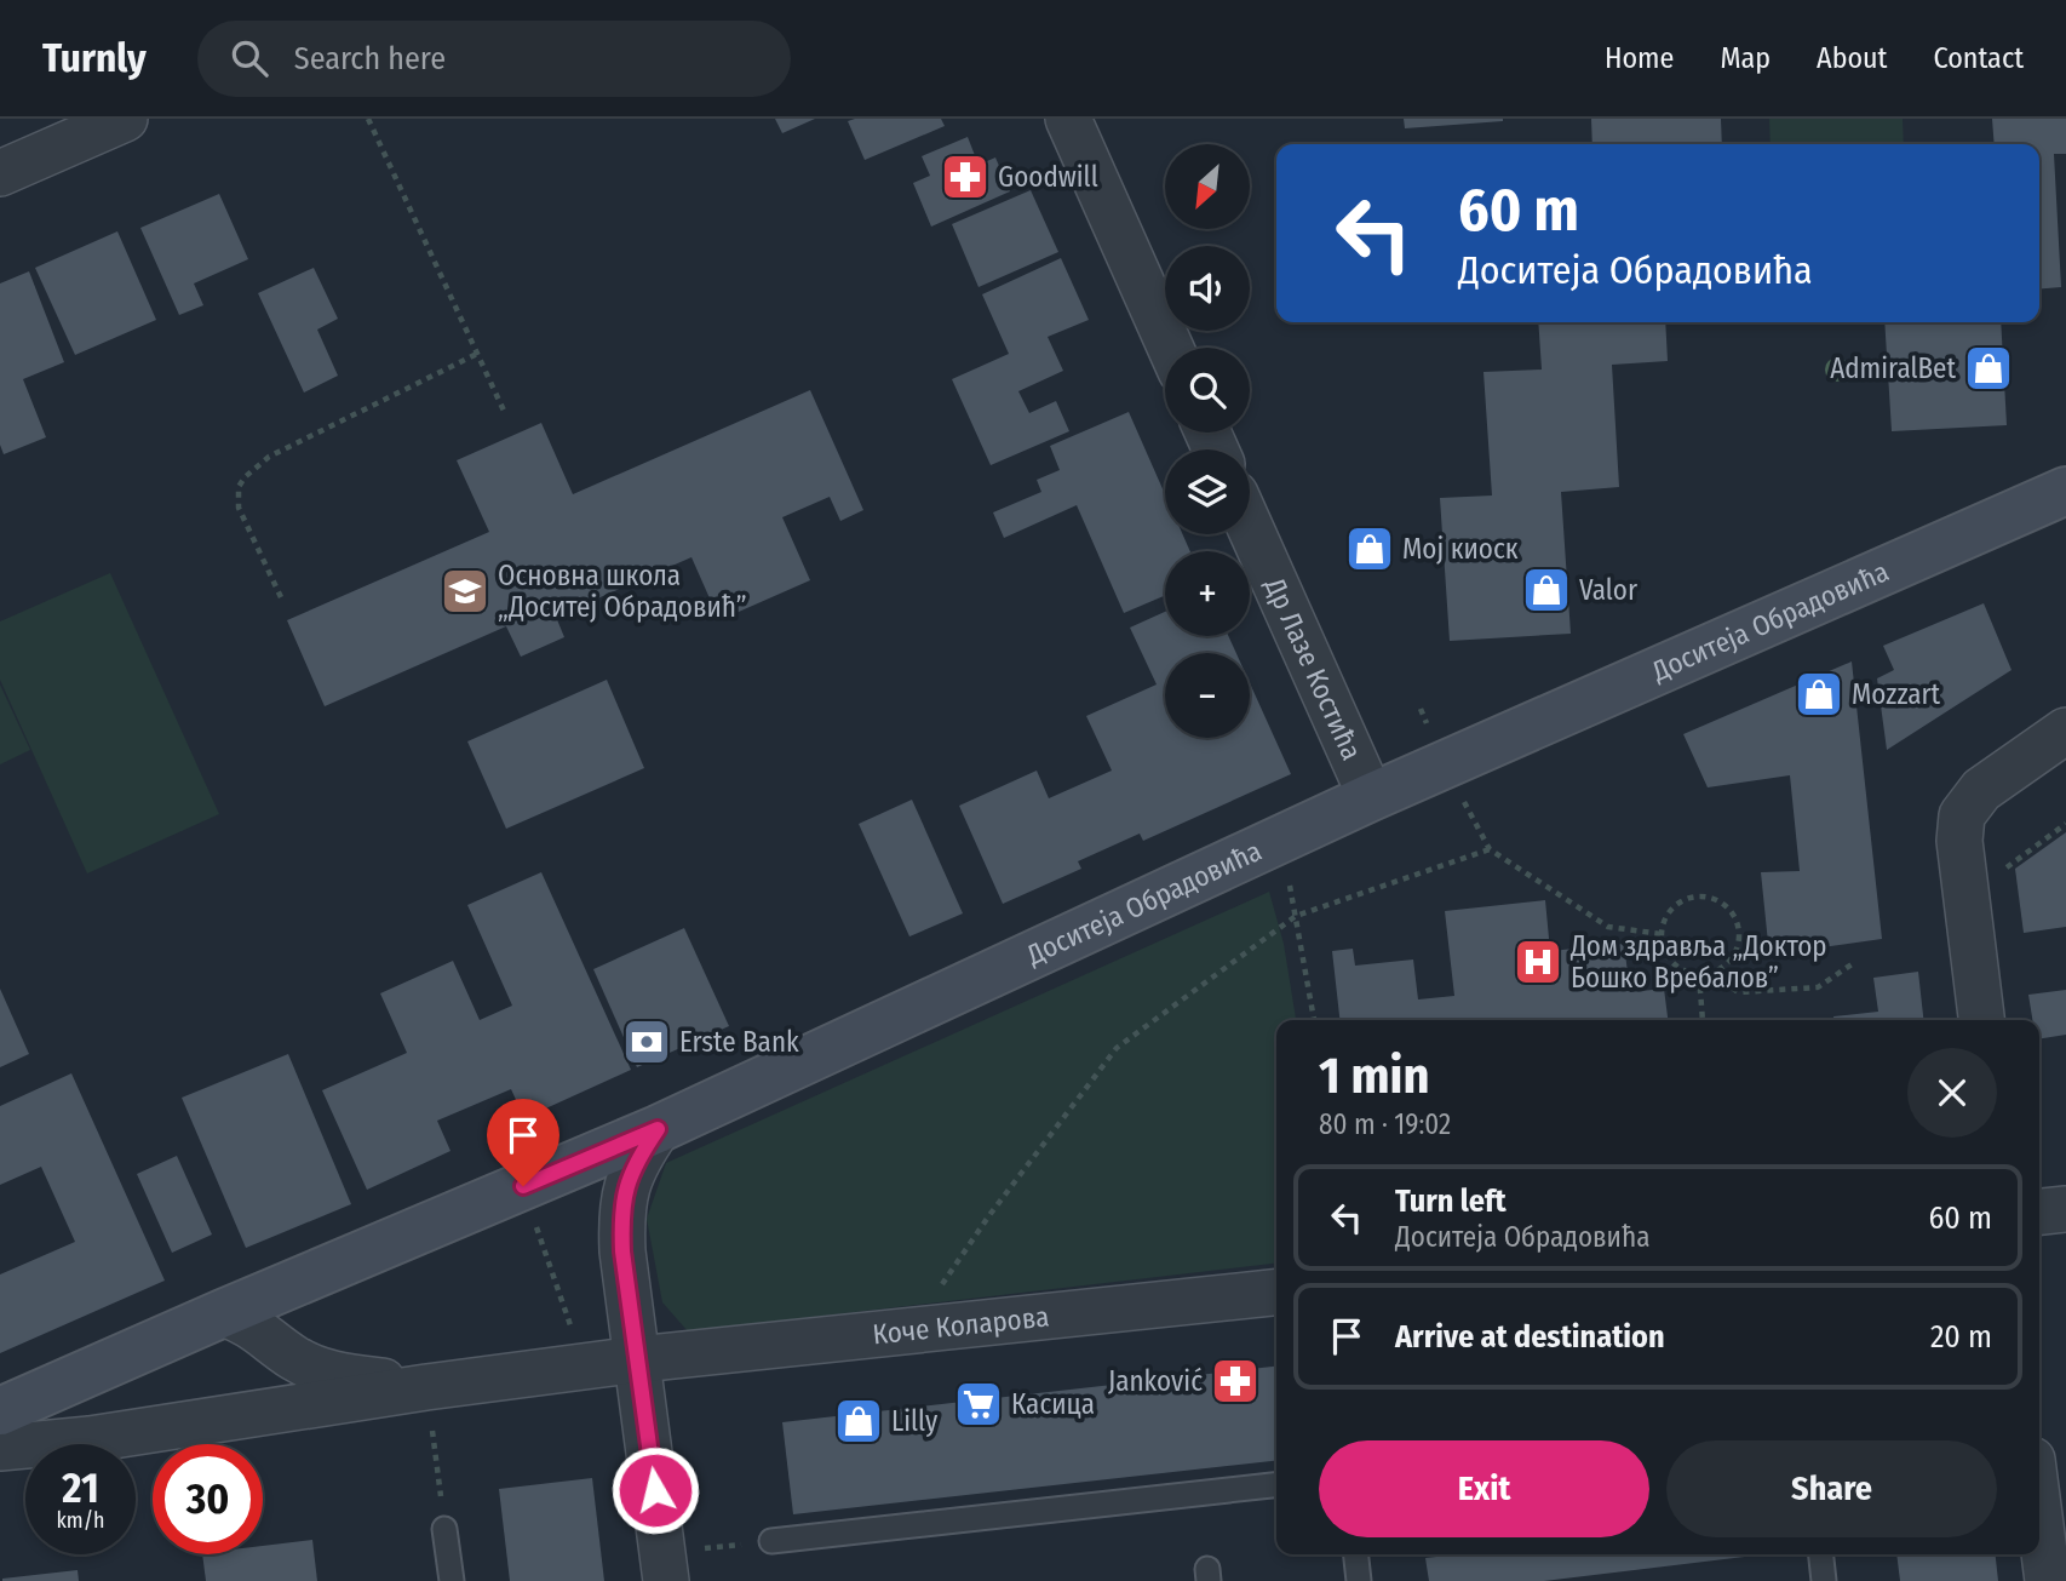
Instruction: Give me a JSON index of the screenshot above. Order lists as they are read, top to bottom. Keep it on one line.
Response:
{"streets":{"street":["Доситеја Обрадовића","Др Лазе Костића","Коче Коларова"]},"crossings":[["Доситеја Обрадовића","Др Лазе Костића"]],"places":{"pharmacy":["Goodwill","Janković"],"shop":["AdmiralBet","Мој киоск","Valor","Mozzart","Lilly"],"school or university":["Основна школа „Доситеј Обрадовић”"],"hospital":["Дом здравља „Доктор Бошко Вребалов”"],"bank":["Erste Bank"],"supermarket":["Касица"]},"north":"bottom left","page":{"header":"Turnly","search":"Search here","nav":["Home","Map","About","Contact"],"map_buttons":["+","−"],"turn":["60 m","Доситеја Обрадовића"],"heading":["1 min","80 m · 19:02"],"list":[{"name":"Turn left","note":"Доситеја Обрадовића","value":"60 m"},{"name":"Arrive at destination","value":"20 m"}],"buttons":["Exit","Share"],"speed":"21 km/h","limit":"30"}}
